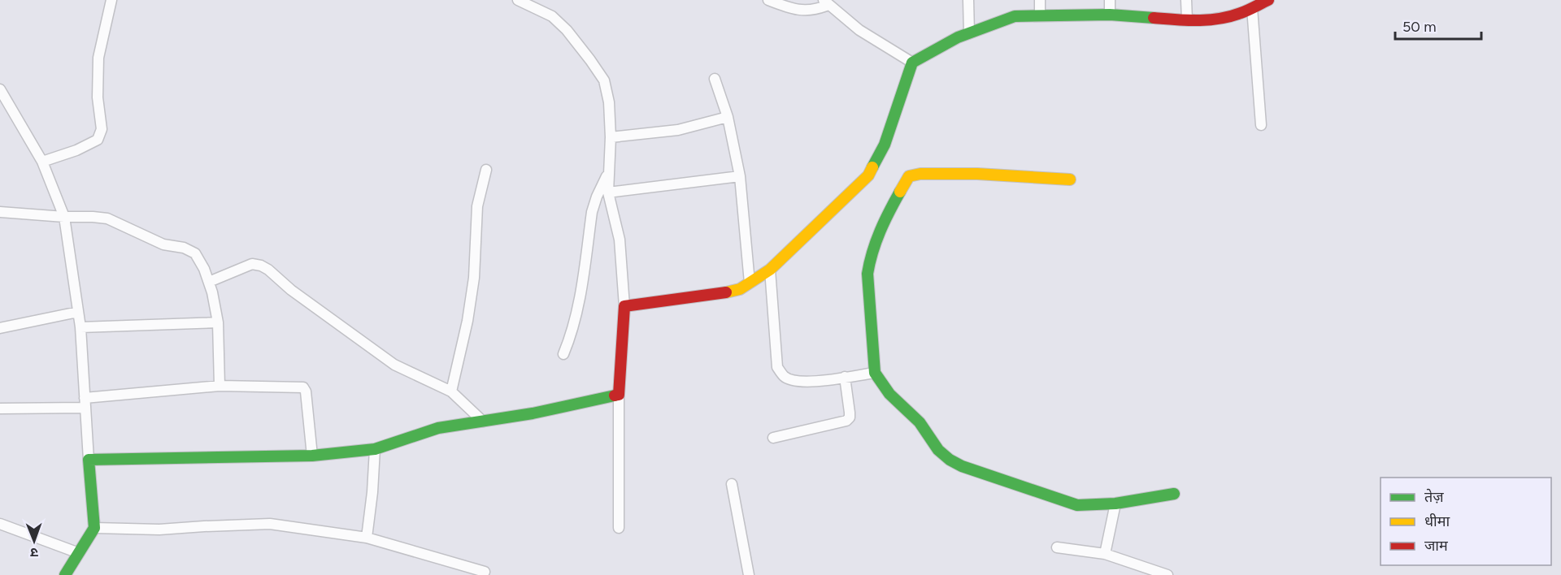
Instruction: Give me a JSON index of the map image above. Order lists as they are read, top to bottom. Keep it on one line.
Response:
{"legend":["तेज़","धीमा","जाम"],"scale_bar":"50 m","north":"bottom"}
